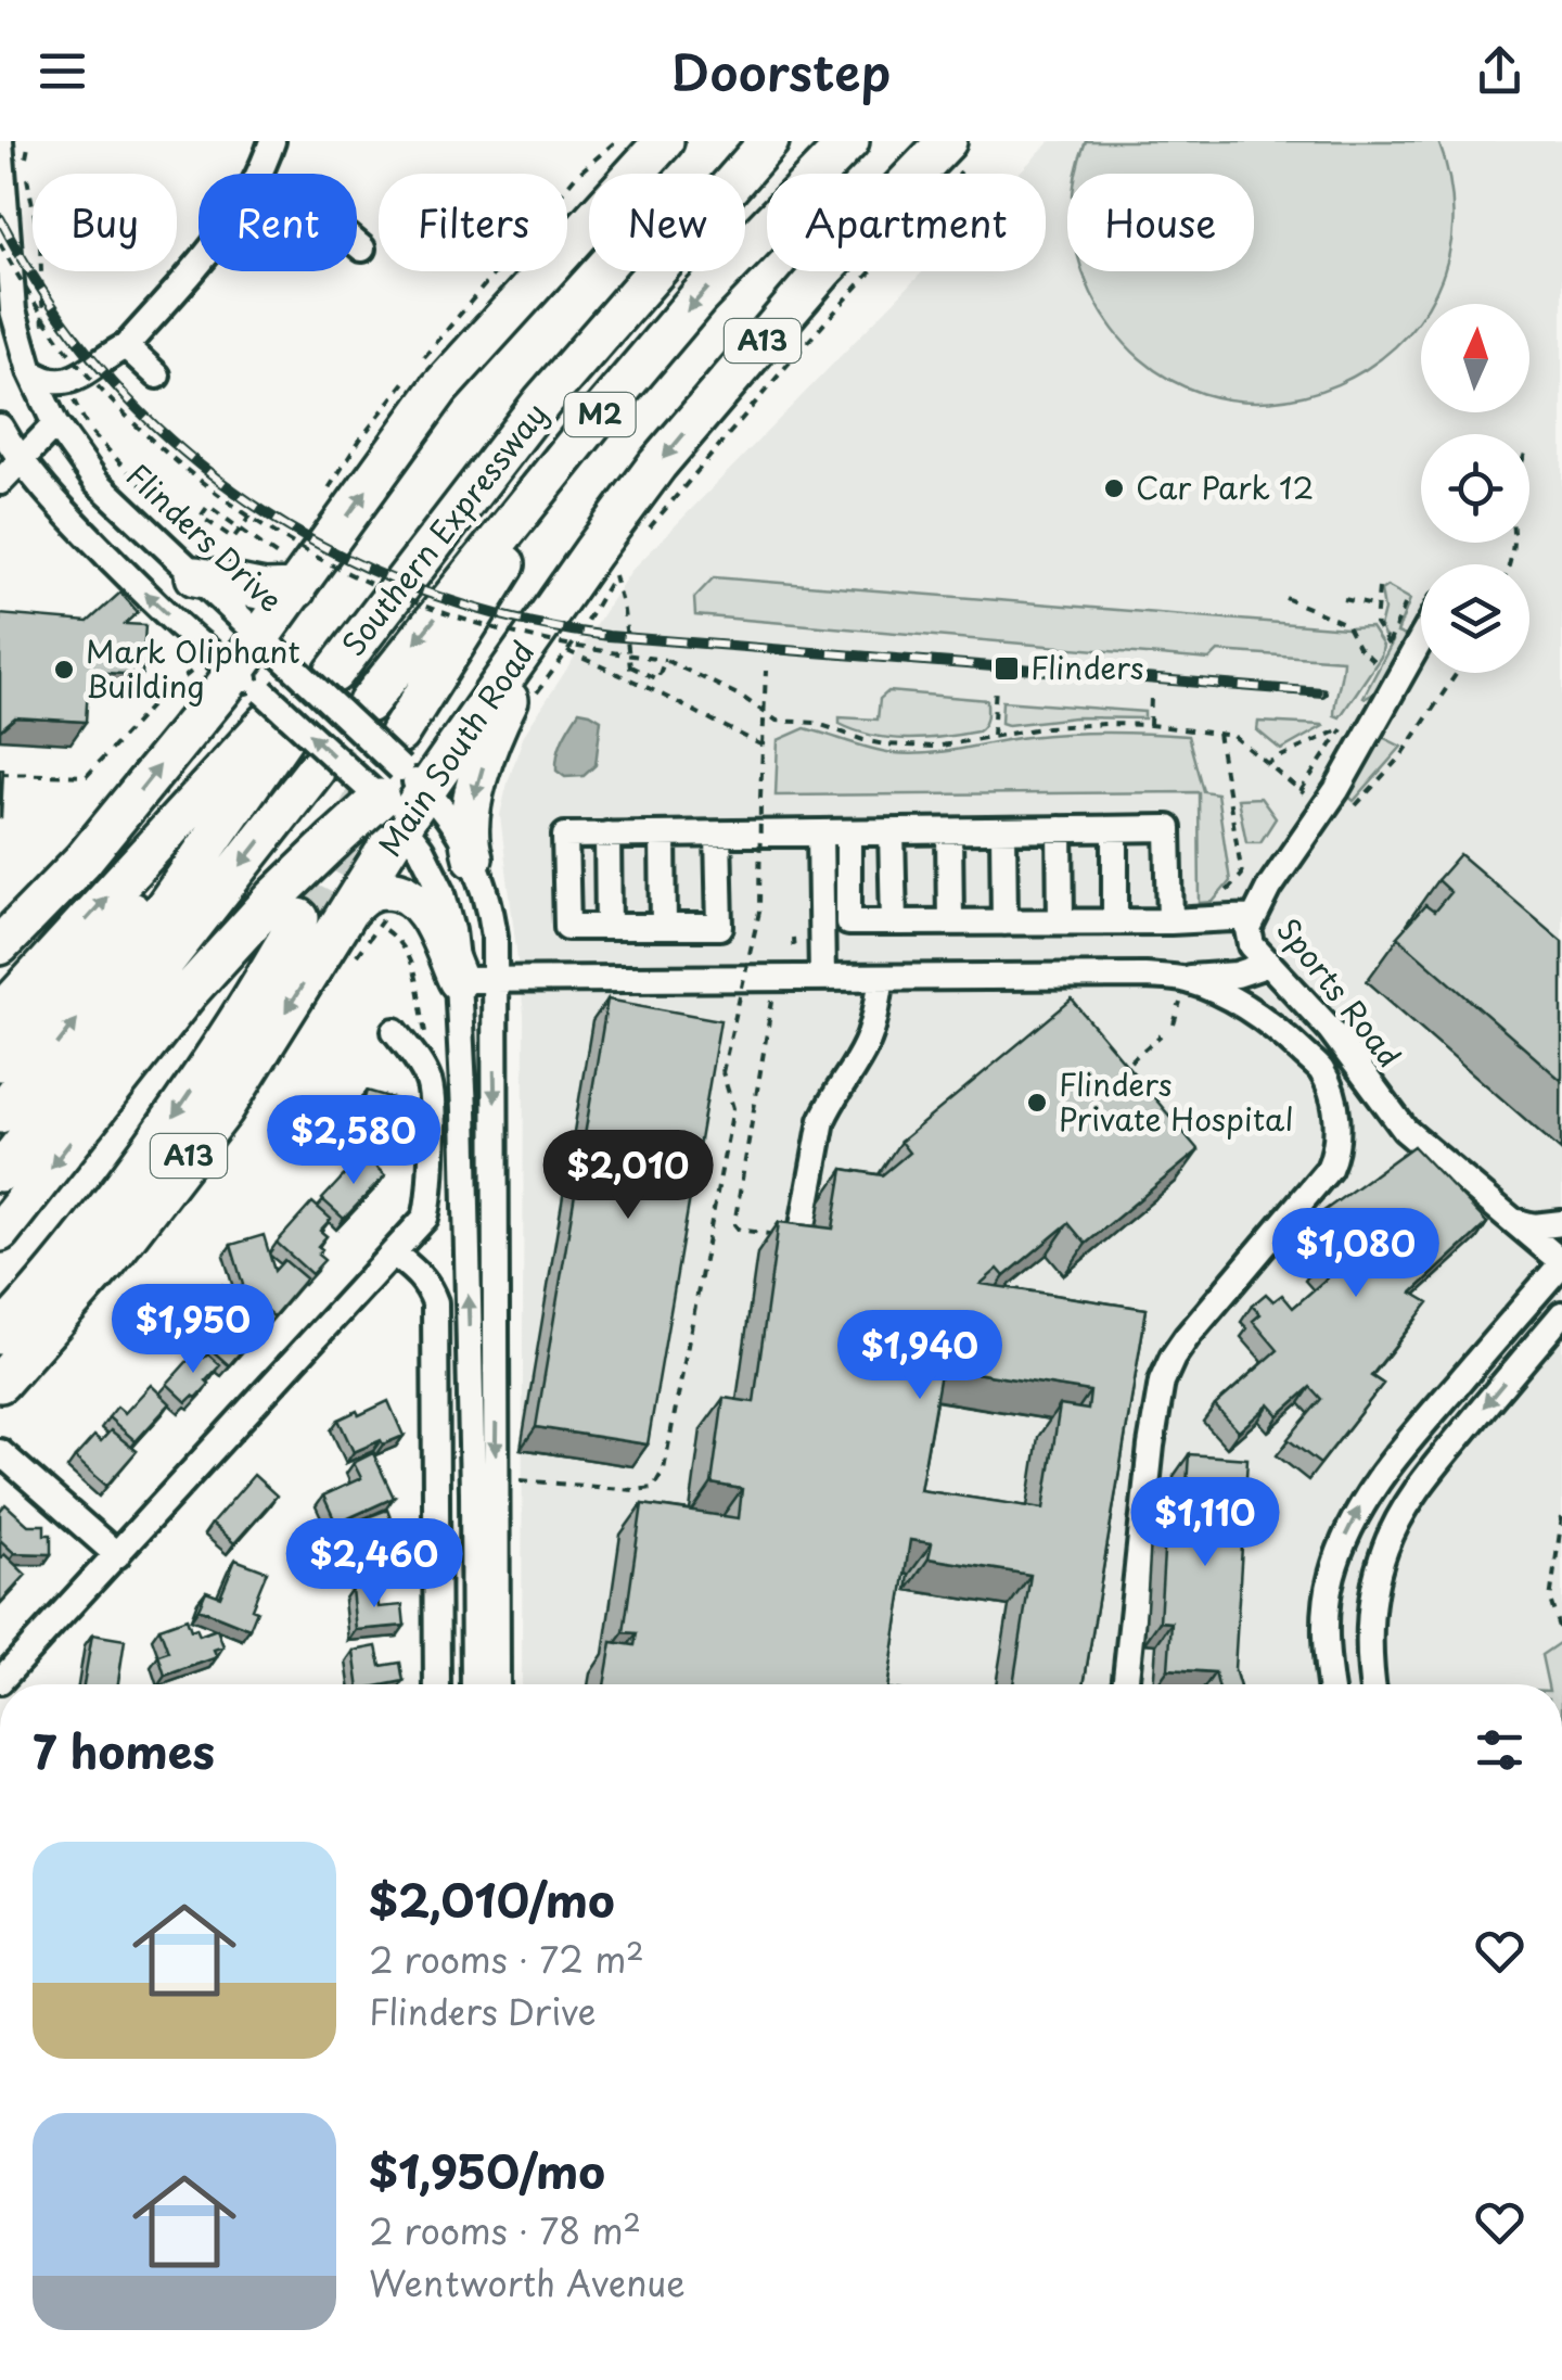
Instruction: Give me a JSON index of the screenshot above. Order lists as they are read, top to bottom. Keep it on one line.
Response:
{"streets":{"highway":["A13","M2","Southern Expressway","Main South Road"],"street":["Flinders Drive","Sports Road"]},"crossings":[["Southern Expressway","Flinders Drive"],["Flinders Drive","Main South Road"]],"places":{"other":["Car Park 12","Mark Oliphant Building","Flinders Private Hospital"],"transit":["Flinders"]},"north":"top","page":{"header":"Doorstep","chip":["Buy","Rent","Filters","New","Apartment","House"],"price":["$2,580","$2,010","$1,080","$1,950","$1,940","$1,110","$2,460"],"heading":"7 homes","list":[{"name":"$2,010/mo","note":"2 rooms · 72 m² · Flinders Drive"},{"name":"$1,950/mo","note":"2 rooms · 78 m² · Wentworth Avenue"}]}}
